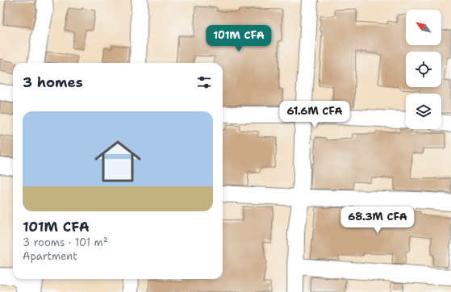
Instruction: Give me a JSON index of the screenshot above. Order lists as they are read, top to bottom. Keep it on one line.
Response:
{"north":"top left","page":{"price":["101M CFA","61.6M CFA","68.3M CFA"],"heading":"3 homes","list":[{"name":"101M CFA","note":"3 rooms · 101 m² · Apartment"}]}}
